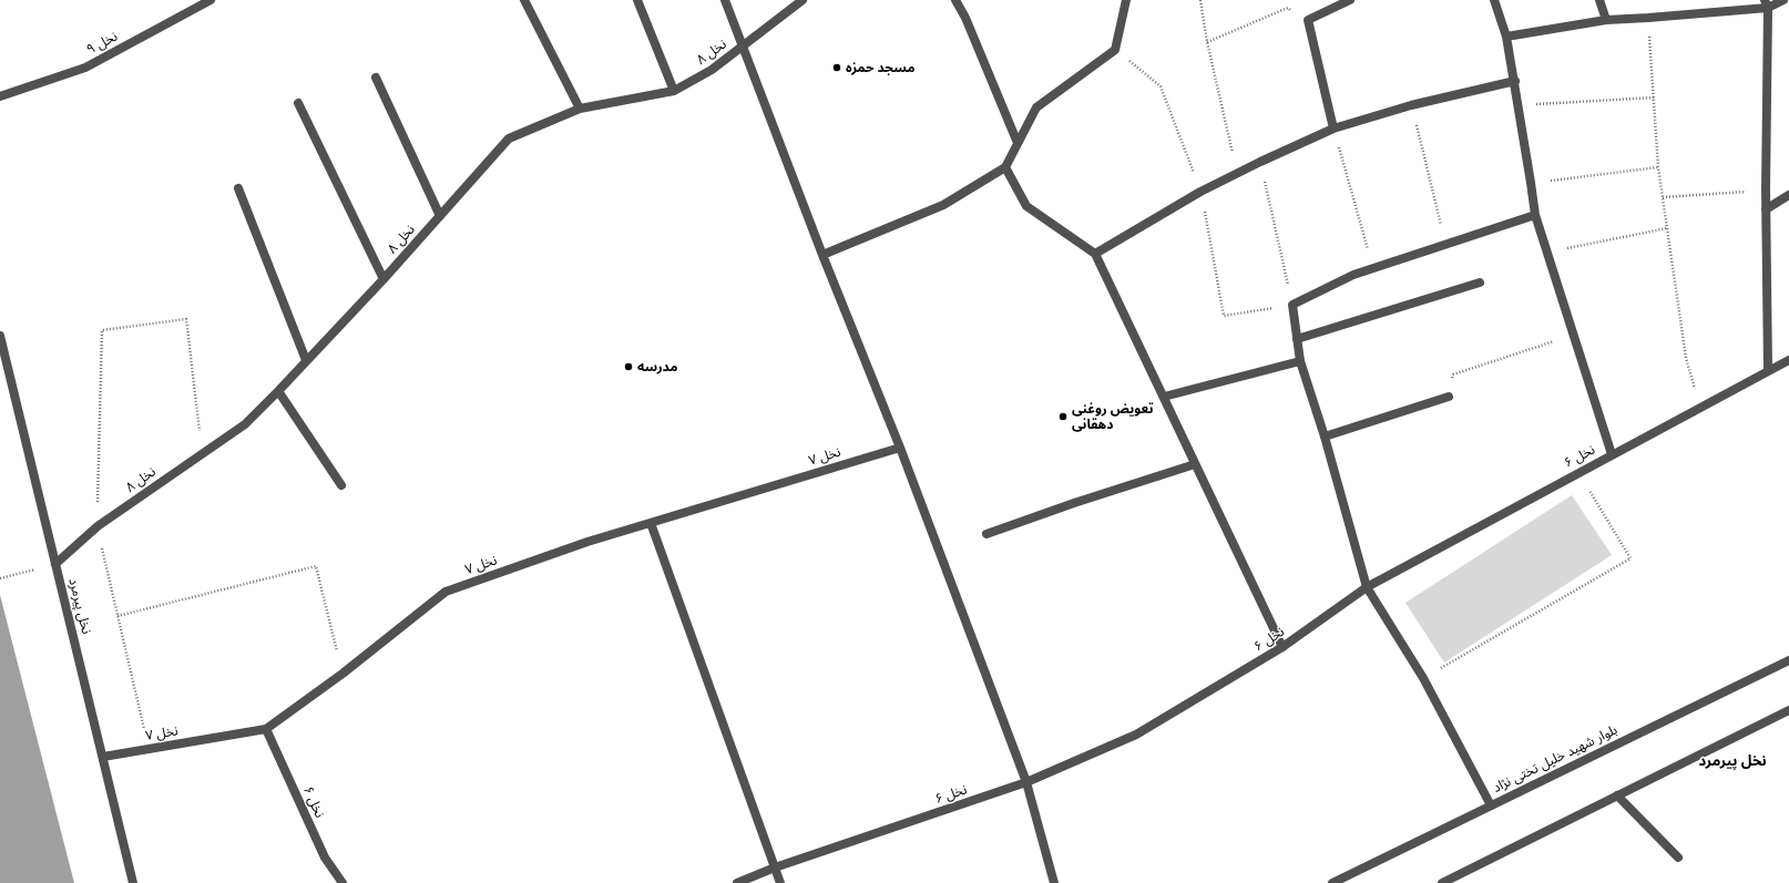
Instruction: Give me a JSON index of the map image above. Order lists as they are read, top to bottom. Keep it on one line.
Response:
{"streets":{"street":["نخل ۹","نخل ۸","نخل ۷","نخل ۶","نخل پیرمرد","بلوار شهید خلیل تختی نژاد"]},"crossings":[["نخل ۸","نخل پیرمرد"],["نخل ۷","نخل ۶"],["نخل ۷","نخل پیرمرد"]],"districts":["نخل پیرمرد"],"places":["مسجد حمزه","مدرسه","تعویض روغنی دهقانی"]}
